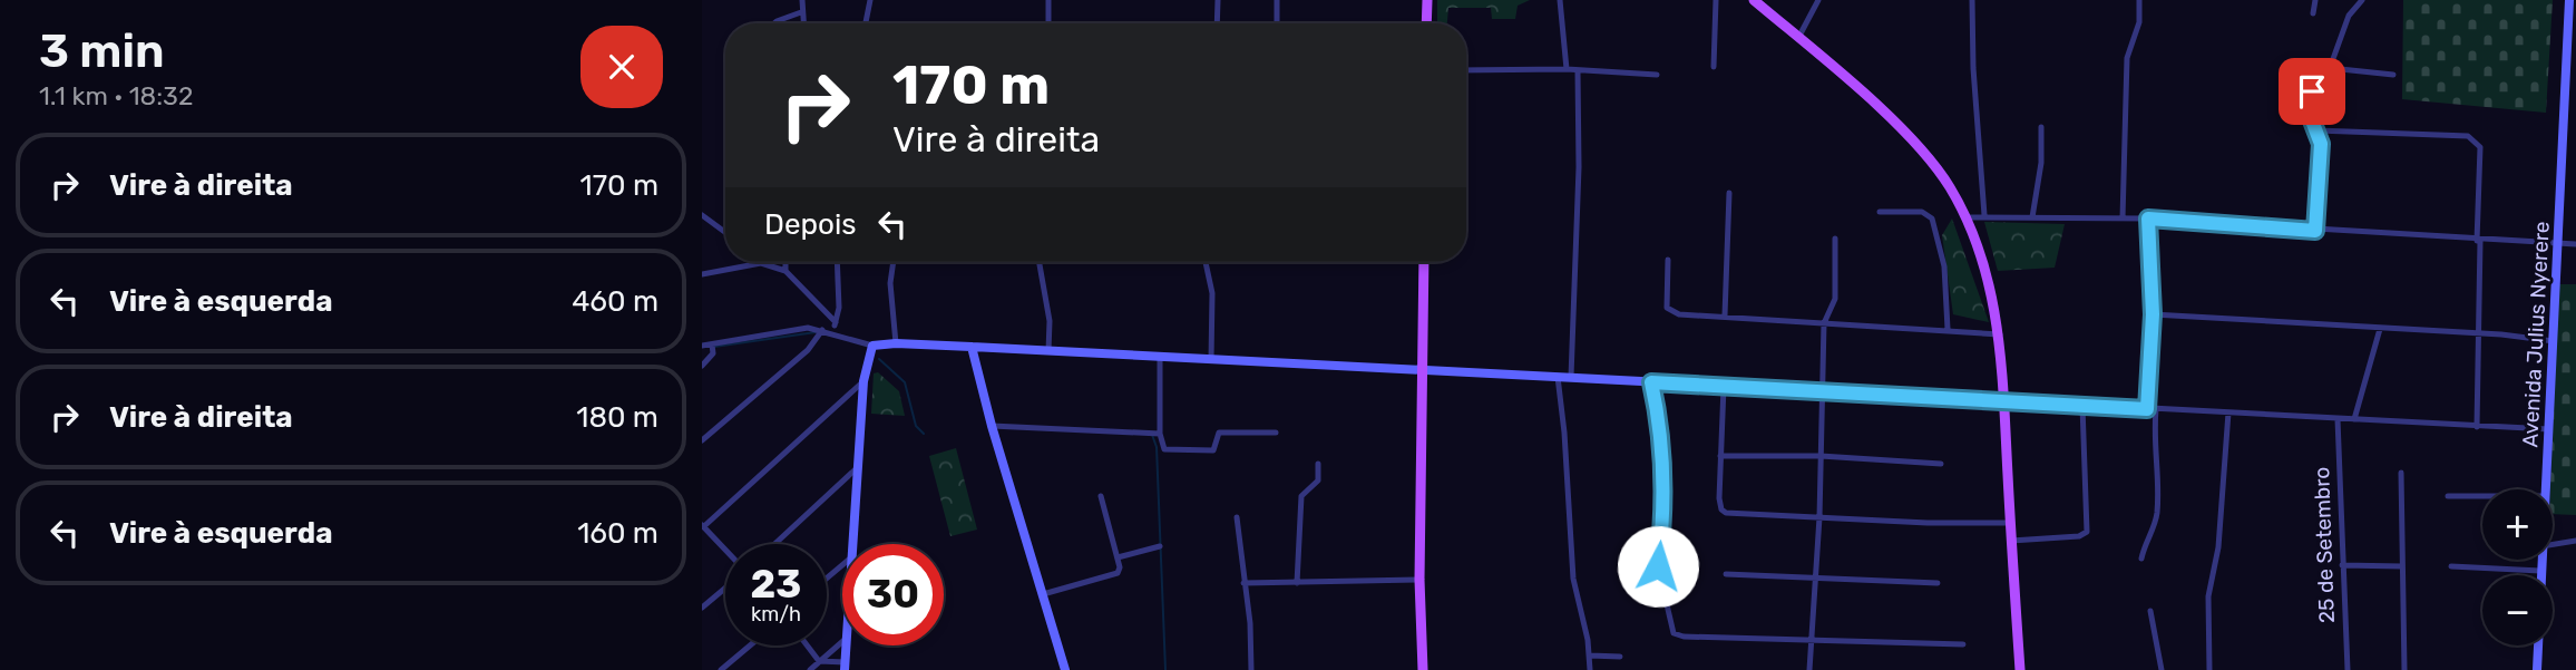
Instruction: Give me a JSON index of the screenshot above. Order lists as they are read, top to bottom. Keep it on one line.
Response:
{"streets":{"street":["Avenida Julius Nyerere","25 de Setembro"]},"page":{"heading":["3 min","1.1 km · 18:32"],"turn":["170 m","Vire à direita"],"list":[{"name":"Vire à direita","value":"170 m"},{"name":"Vire à esquerda","value":"460 m"},{"name":"Vire à direita","value":"180 m"},{"name":"Vire à esquerda","value":"160 m"}],"then":"Depois","map_buttons":["+","−"],"speed":"23 km/h","limit":"30"}}
